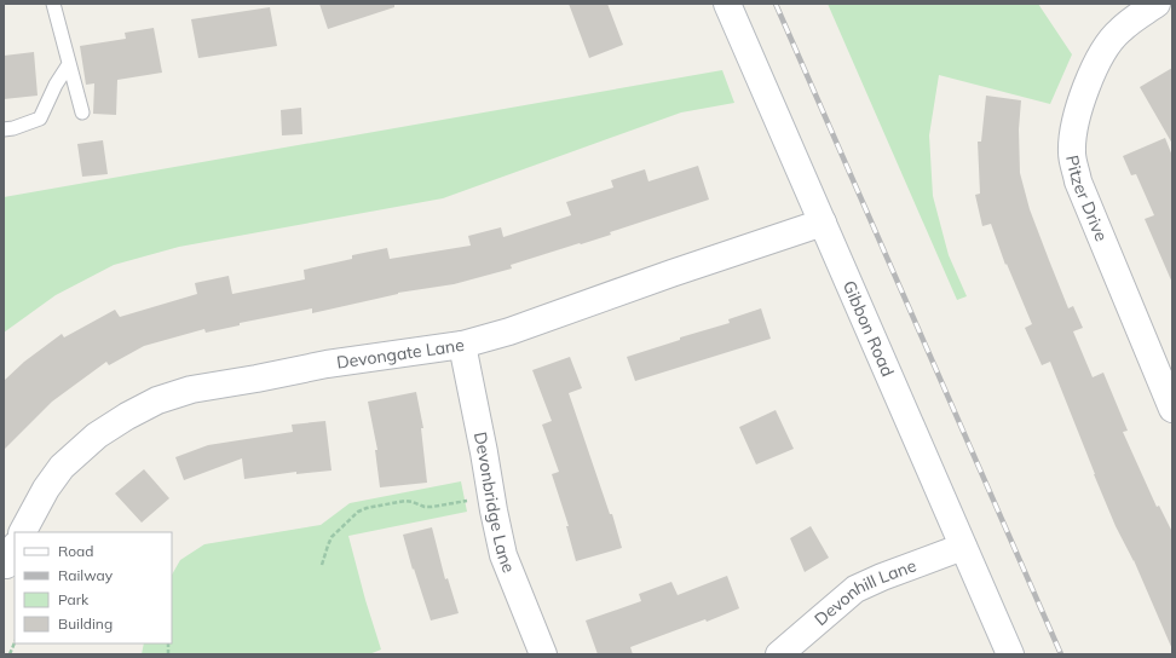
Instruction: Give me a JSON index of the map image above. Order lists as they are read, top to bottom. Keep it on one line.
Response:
{"streets":{"street":["Pitzer Drive","Gibbon Road","Devongate Lane","Devonbridge Lane","Devonhill Lane"]},"crossings":[["Gibbon Road","Devongate Lane"],["Gibbon Road","Devonhill Lane"],["Devongate Lane","Devonbridge Lane"]],"legend":["Road","Railway","Park","Building"]}
